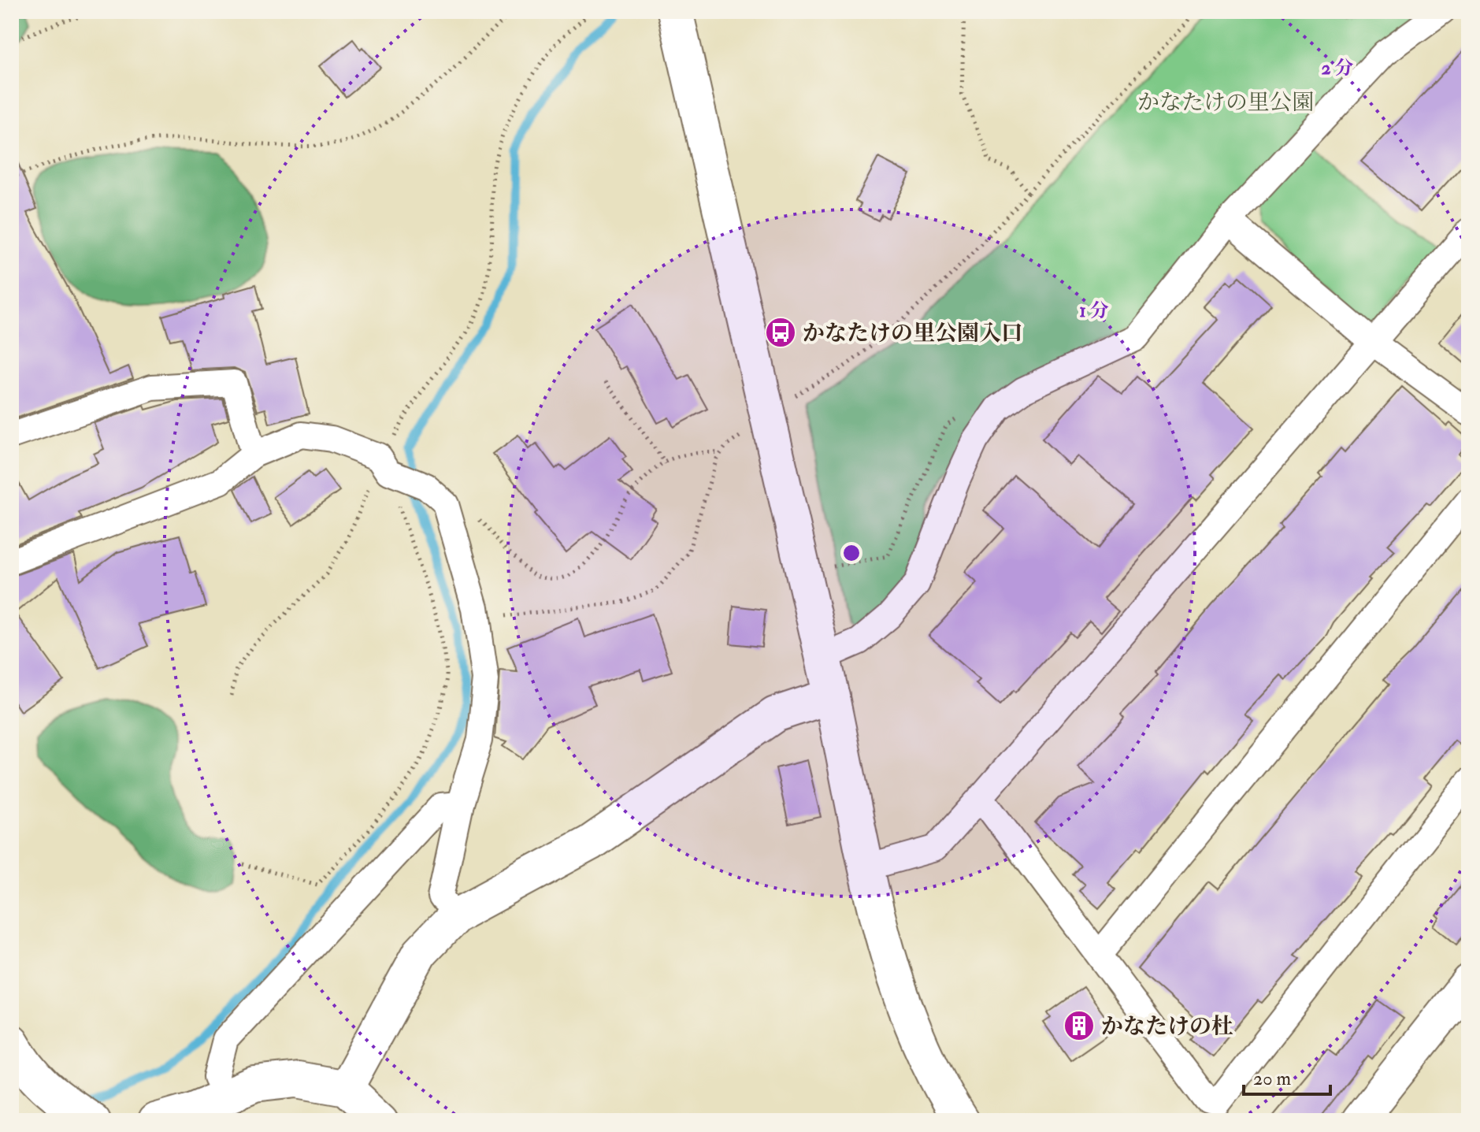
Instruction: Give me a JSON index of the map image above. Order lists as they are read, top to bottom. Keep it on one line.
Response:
{"parks":["かなたけの里公園"],"places":{"bus stop":["かなたけの里公園入口"],"building":["かなたけの杜"]},"scale_bar":"20 m","rings":["2 分","1 分"]}
